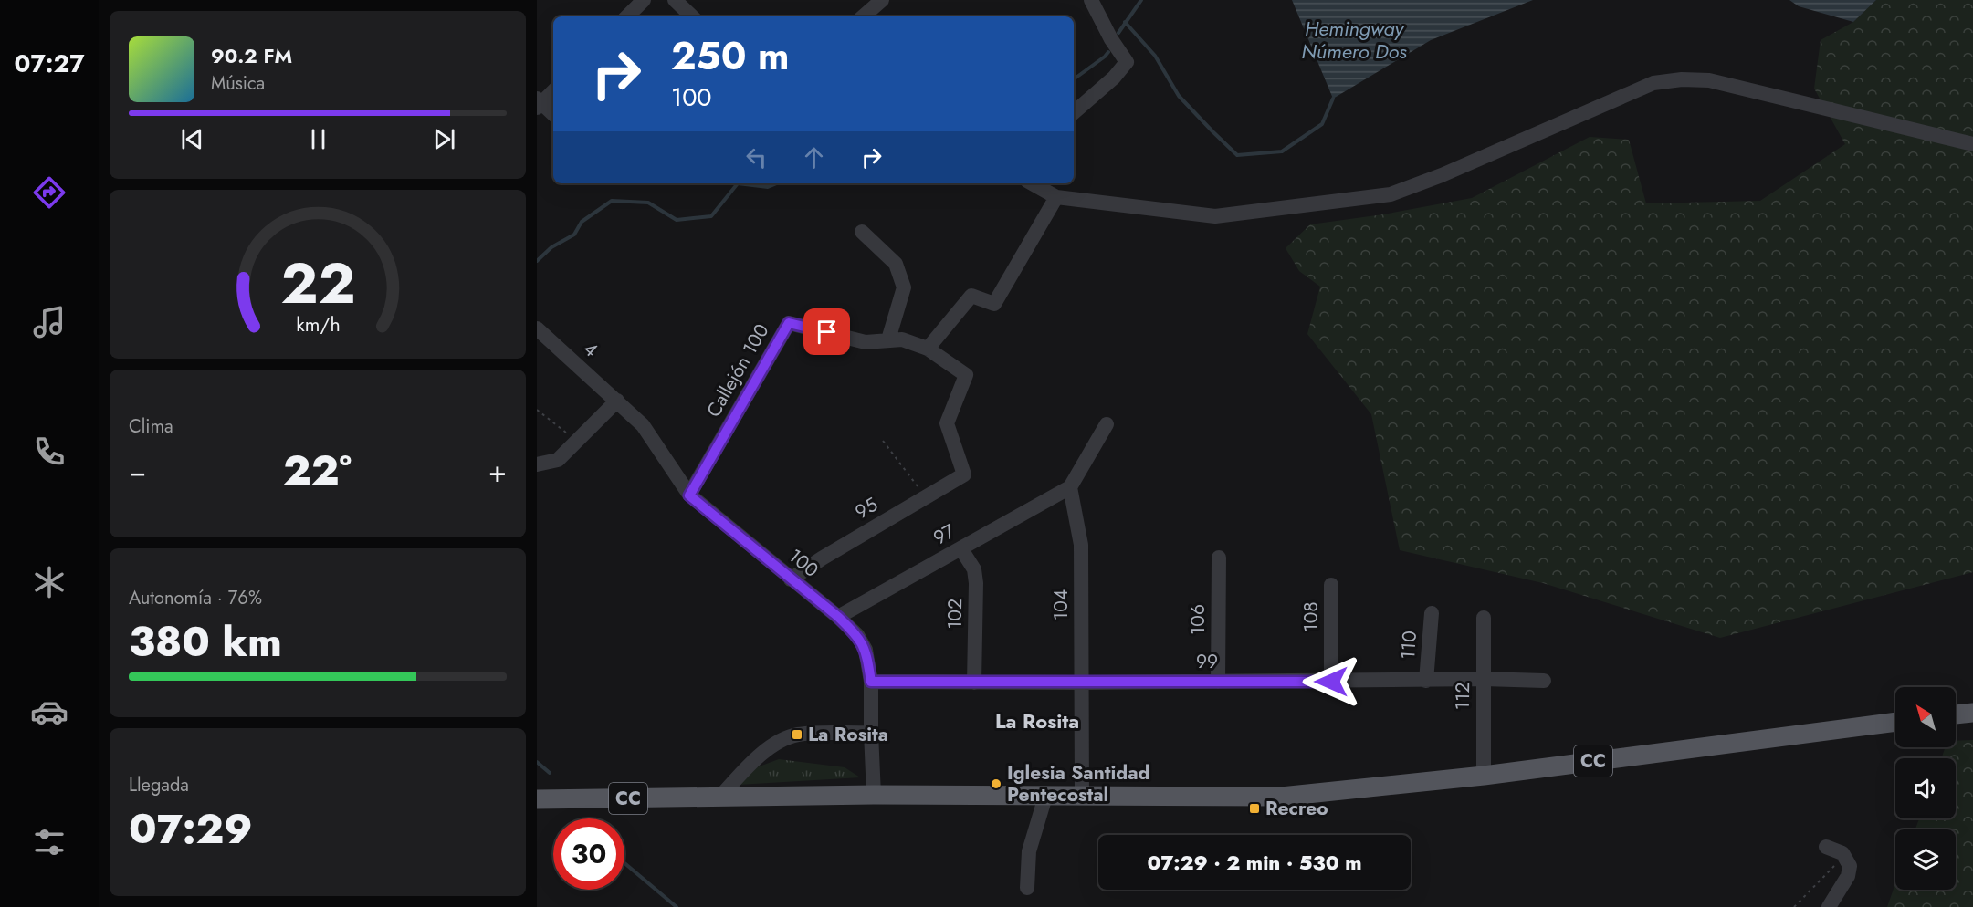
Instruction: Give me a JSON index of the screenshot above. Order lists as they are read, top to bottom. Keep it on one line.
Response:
{"streets":{"main road":["CC"],"street":["4","Callejón 100","95","97","100","104","102","108","106","110","99","112"]},"crossings":[["4","100"],["Callejón 100","95"],["Callejón 100","100"],["95","100"],["97","100"],["97","104"],["97","102"],["100","99"],["100","CC"],["104","99"],["104","CC"],["102","99"],["108","99"],["106","99"],["110","99"],["99","112"],["112","CC"]],"districts":["La Rosita"],"water":["Hemingway Número Dos"],"places":{"transit":["La Rosita","Recreo"],"other":["Iglesia Santidad Pentecostal"]},"north":"top left","page":{"tabs":"07:27","turn":["250 m","100"],"song":["90.2 FM","Música"],"tile":["Clima",["Autonomía · 76%","380 km"],["Llegada","07:29"]],"heat":["−","22°","+"],"limit":"30","trip":"07:29 · 2 min · 530 m","gauge":["22","km/h"]}}
